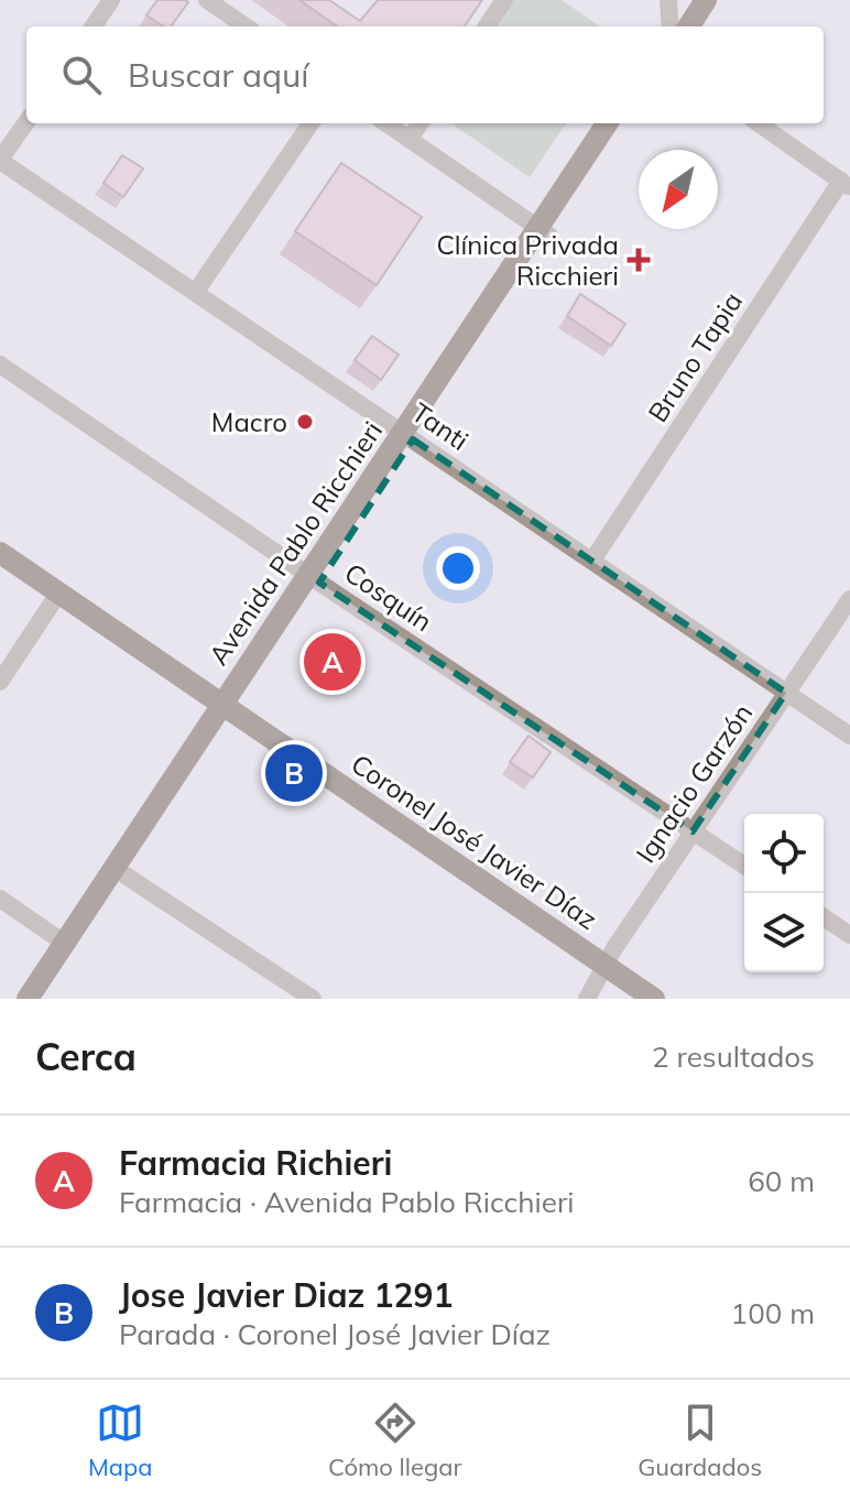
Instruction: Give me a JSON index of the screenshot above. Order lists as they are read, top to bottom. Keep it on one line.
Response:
{"streets":{"main road":["Avenida Pablo Ricchieri","Coronel José Javier Díaz"],"street":["Bruno Tapia","Tanti","Cosquín","Ignacio Garzón"]},"crossings":[["Bruno Tapia","Tanti"],["Tanti","Avenida Pablo Ricchieri"],["Tanti","Ignacio Garzón"],["Avenida Pablo Ricchieri","Cosquín"],["Avenida Pablo Ricchieri","Coronel José Javier Díaz"],["Cosquín","Ignacio Garzón"],["Ignacio Garzón","Coronel José Javier Díaz"]],"places":{"health":["Clínica Privada Ricchieri"],"other":["Macro"]},"north":"bottom left","page":{"search":"Buscar aquí","pins":["A","B"],"heading":["Cerca","2 resultados"],"list":[{"mark":"A","name":"Farmacia Richieri","note":"Farmacia · Avenida Pablo Ricchieri","value":"60 m"},{"mark":"B","name":"Jose Javier Diaz 1291","note":"Parada · Coronel José Javier Díaz","value":"100 m"}],"nav":["Mapa","Cómo llegar","Guardados"]}}
